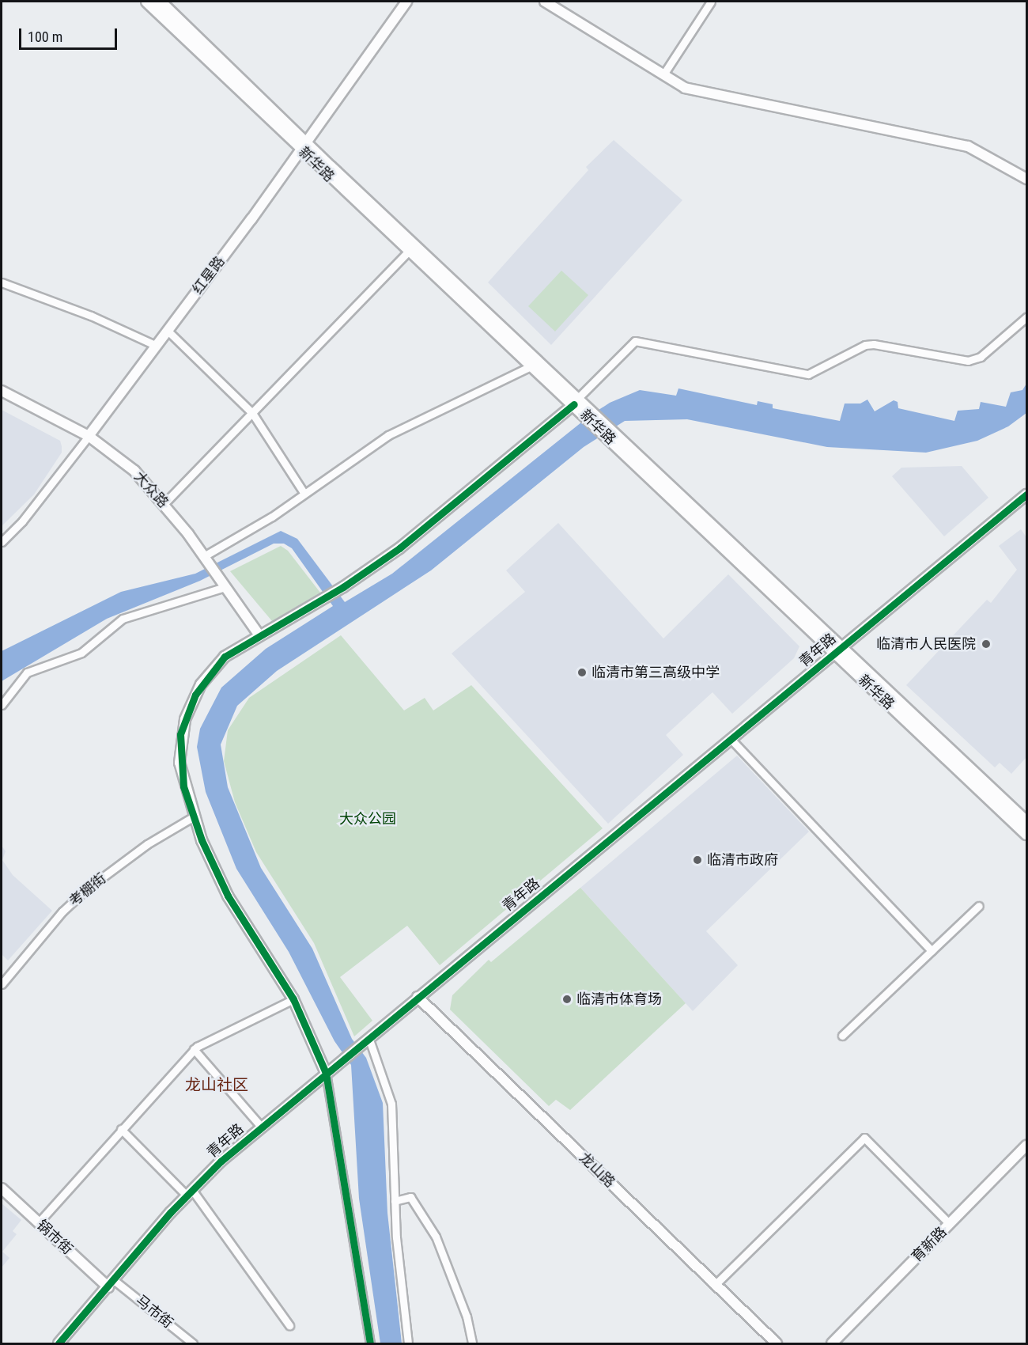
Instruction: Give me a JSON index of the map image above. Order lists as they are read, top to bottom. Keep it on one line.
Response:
{"streets":{"main road":["新华路"],"street":["红星路","大众路","青年路","考棚街","龙山路","锅市街","育新路","马市街"]},"crossings":[["新华路","红星路"],["新华路","青年路"],["红星路","大众路"],["青年路","龙山路"],["青年路","锅市街"],["青年路","马市街"],["锅市街","马市街"]],"districts":["龙山社区"],"parks":["大众公园"],"places":["临清市人民医院","临清市第三高级中学","临清市政府","临清市体育场"],"scale_bar":"100 m"}
